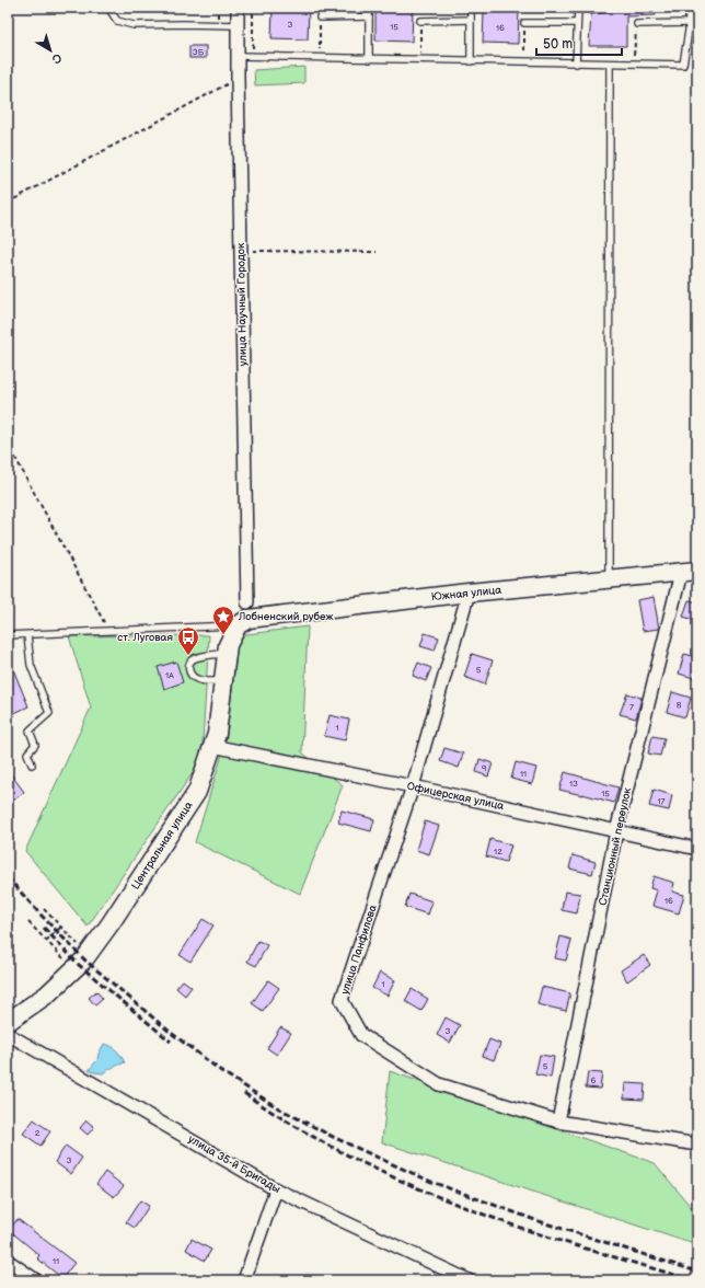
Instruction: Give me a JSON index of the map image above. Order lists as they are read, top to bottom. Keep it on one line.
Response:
{"streets":{"street":["улица Научный Городок","Южная улица","Офицерская улица","Центральная улица","Станционный переулок","улица Панфилова","улица 35-й Бригады"]},"crossings":[["Южная улица","Центральная улица"],["Южная улица","Станционный переулок"],["Южная улица","улица Панфилова"],["Офицерская улица","Центральная улица"],["Офицерская улица","Станционный переулок"],["Офицерская улица","улица Панфилова"],["Станционный переулок","улица Панфилова"]],"places":{"place":["Лобненский рубеж"],"bus stop":["ст. Луговая"]},"house_numbers":["3","15","16","3Б","5","1А","8","7","1","9","11","13","15","17","12","16","1","3","5","6","2","3","11"],"scale_bar":"50 m","north":"bottom right"}
